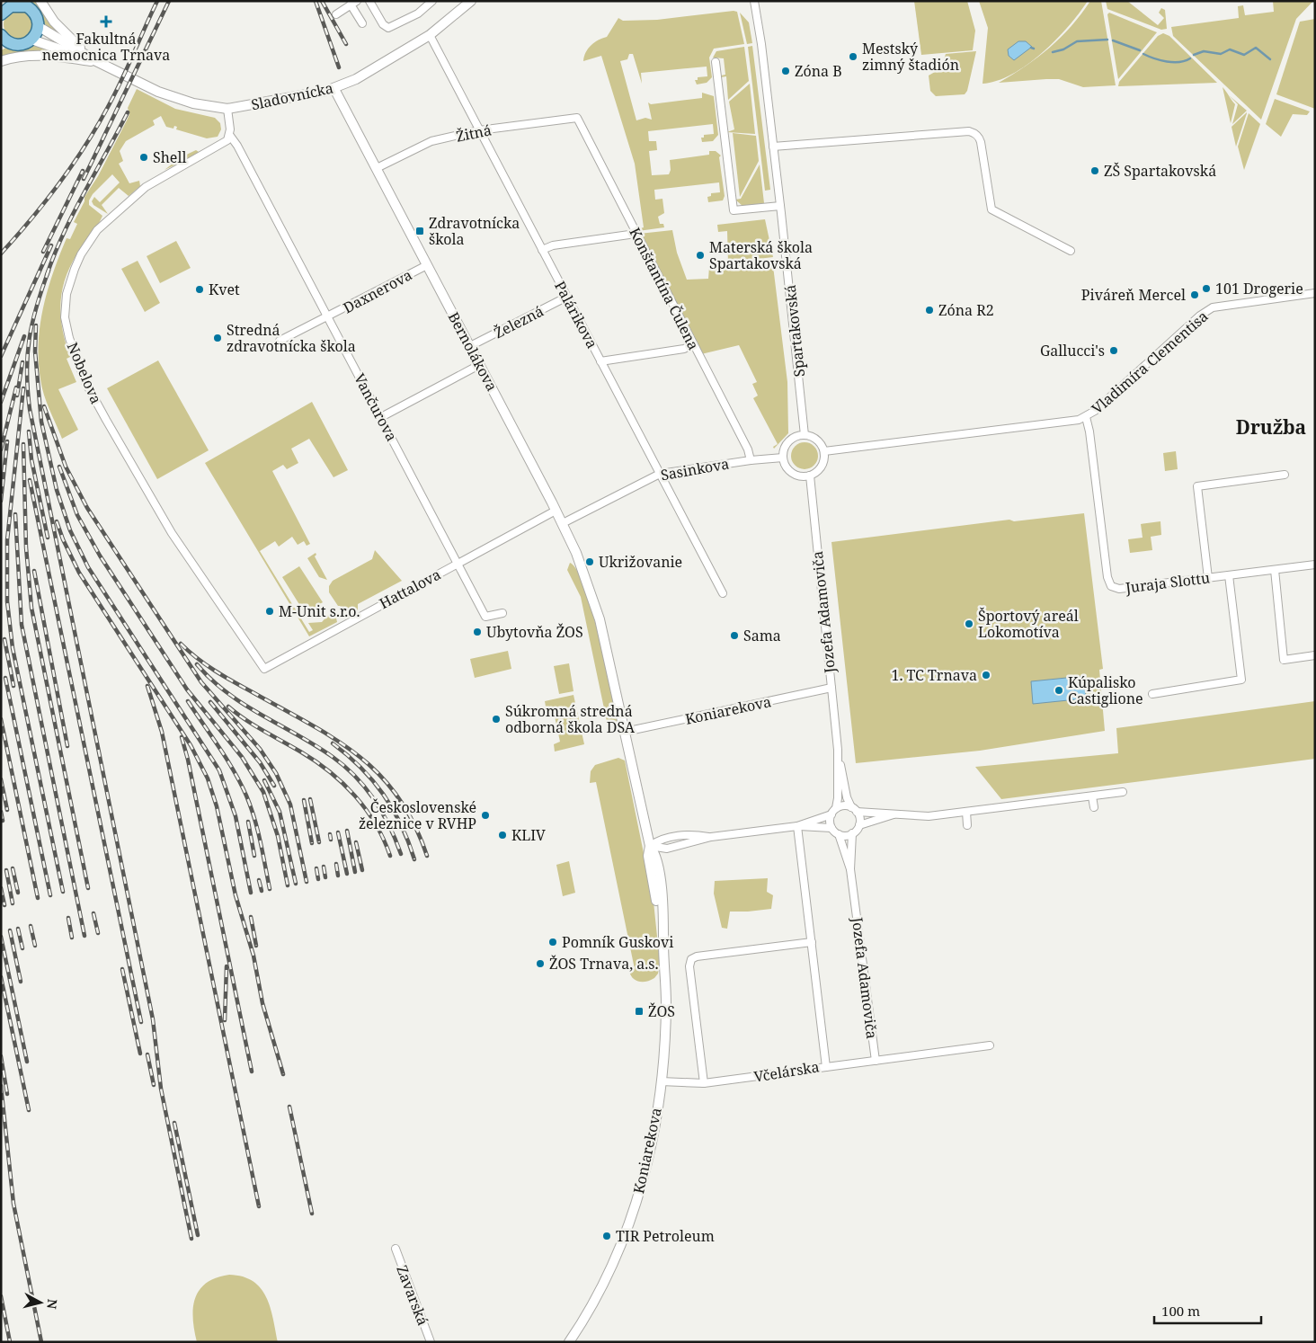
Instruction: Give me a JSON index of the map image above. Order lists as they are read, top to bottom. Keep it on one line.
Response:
{"streets":{"street":["Sladovnícka","Žitná","Konštantína Čulena","Daxnerova","Palárikova","Železná","Spartakovská","Bernolákova","Vladimíra Clementisa","Nobelova","Vančurova","Sasinkova","Juraja Slottu","Hattalova","Jozefa Adamoviča","Koniarekova","Včelárska","Zavarská"]},"crossings":[["Sladovnícka","Palárikova"],["Sladovnícka","Bernolákova"],["Žitná","Konštantína Čulena"],["Žitná","Palárikova"],["Žitná","Bernolákova"],["Konštantína Čulena","Sasinkova"],["Daxnerova","Bernolákova"],["Daxnerova","Vančurova"],["Palárikova","Železná"],["Palárikova","Sasinkova"],["Železná","Bernolákova"],["Spartakovská","Vladimíra Clementisa"],["Spartakovská","Sasinkova"],["Spartakovská","Jozefa Adamoviča"],["Bernolákova","Sasinkova"],["Bernolákova","Hattalova"],["Bernolákova","Koniarekova"],["Vladimíra Clementisa","Sasinkova"],["Vladimíra Clementisa","Juraja Slottu"],["Vladimíra Clementisa","Jozefa Adamoviča"],["Nobelova","Vančurova"],["Nobelova","Hattalova"],["Vančurova","Hattalova"],["Sasinkova","Jozefa Adamoviča"],["Jozefa Adamoviča","Koniarekova"],["Koniarekova","Včelárska"]],"districts":["Družba"],"places":{"health":["Fakultná nemocnica Trnava"],"other":["Mestský zimný štadión","Zóna B","Shell","ZŠ Spartakovská","Materská škola Spartakovská","101 Drogerie","Kvet","Piváreň Mercel","Zóna R2","Stredná zdravotnícka škola","Gallucci's","Ukrižovanie","M-Unit s.r.o.","Športový areál Lokomotíva","Ubytovňa ŽOS","Sama","1. TC Trnava","Kúpalisko Castiglione","Súkromná stredná odborná škola DSA","Československé železnice v RVHP","KLIV","Pomník Guskovi","ŽOS Trnava, a.s.","TIR Petroleum"],"transit":["Zdravotnícka škola","ŽOS"]},"scale_bar":"100 m","north":"right"}
